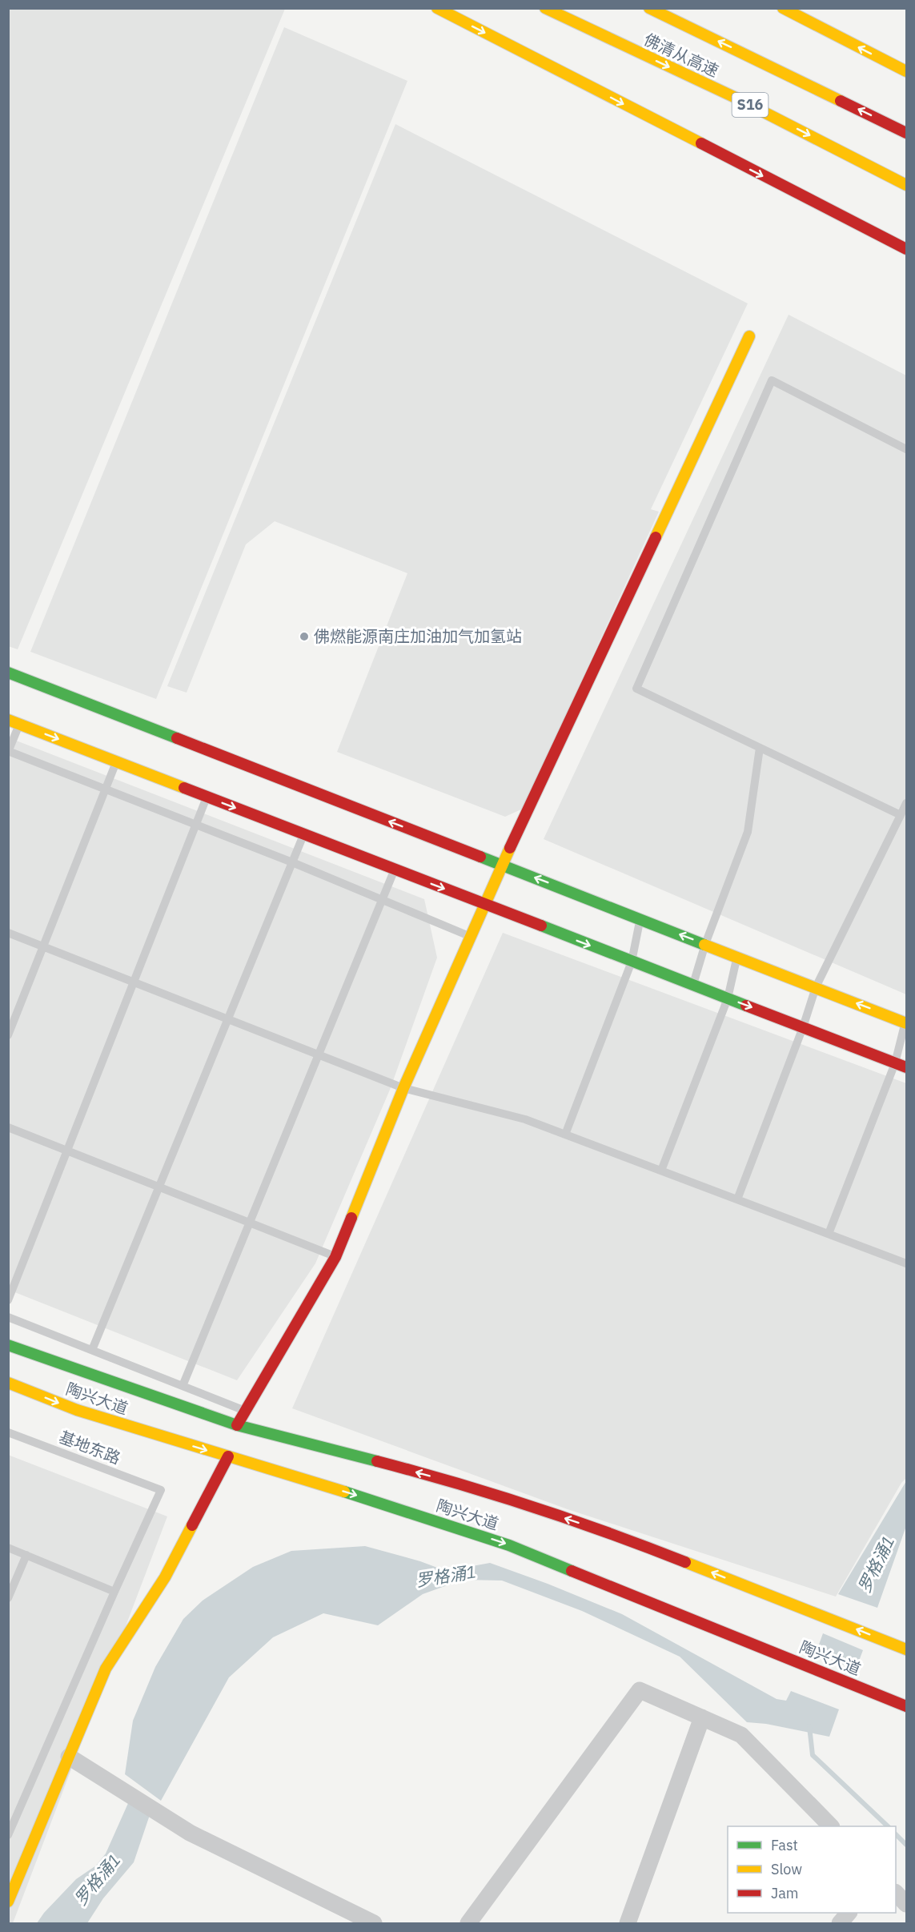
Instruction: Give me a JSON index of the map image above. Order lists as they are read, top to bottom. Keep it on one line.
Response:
{"streets":{"main road":["佛清从高速","S16","陶兴大道"],"lane":["基地东路"]},"water":["罗格涌1"],"places":["佛燃能源南庄加油加气加氢站"],"legend":["Fast","Slow","Jam"]}
